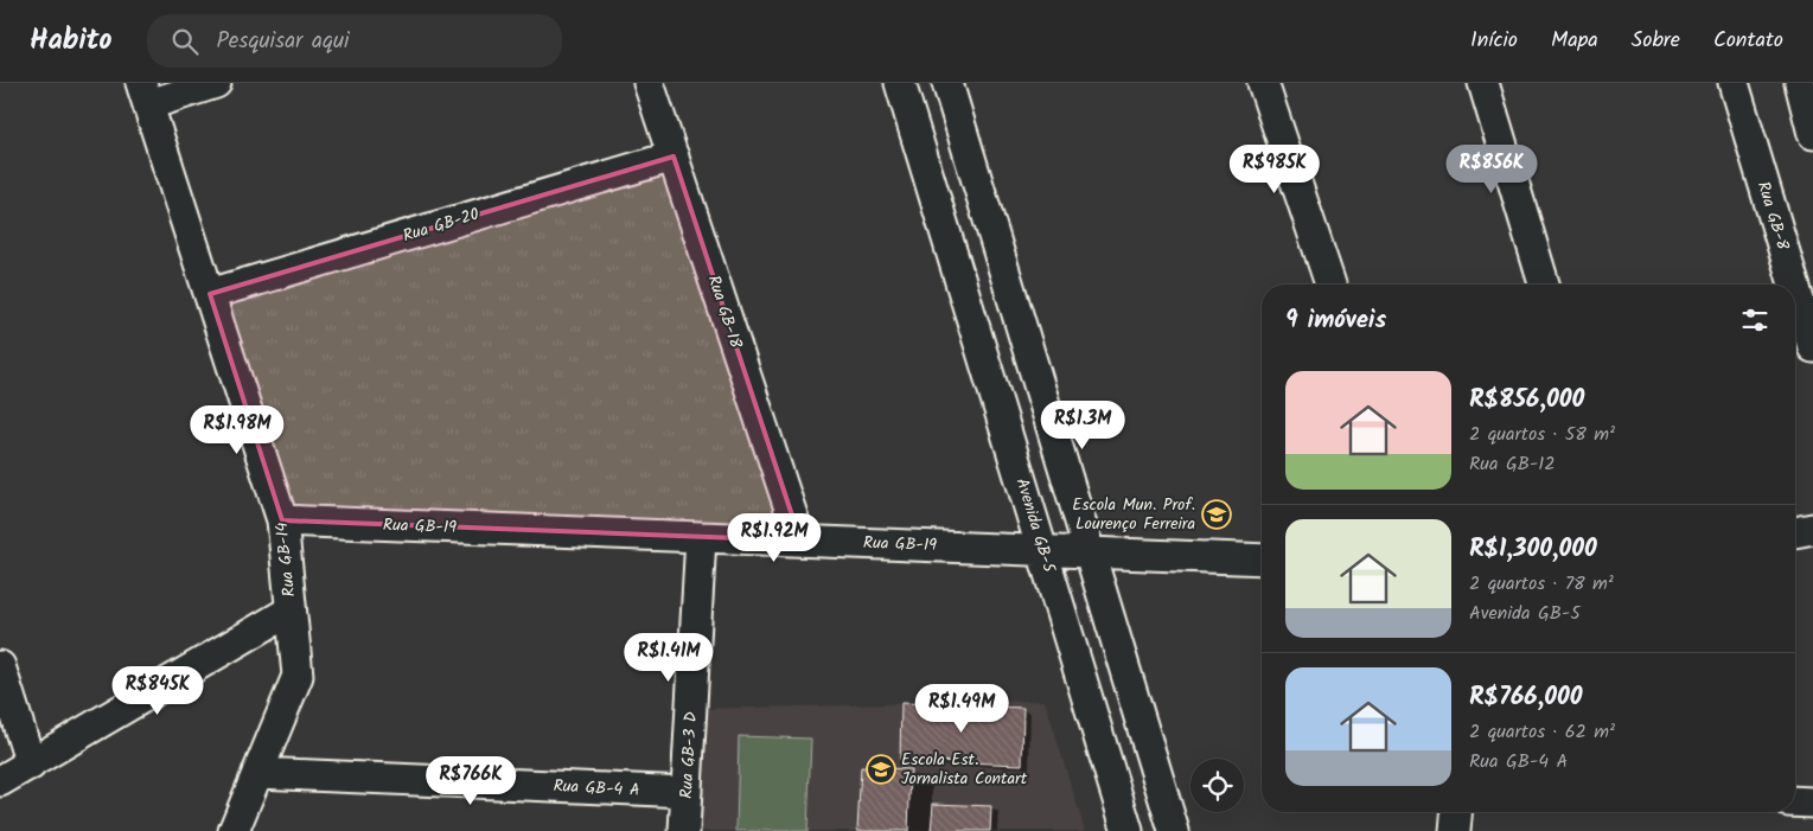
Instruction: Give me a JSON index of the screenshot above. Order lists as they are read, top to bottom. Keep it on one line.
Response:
{"streets":{"street":["Rua GB-8","Rua GB-20","Rua GB-18","Avenida GB-5","Rua GB-19","Rua GB-14","Rua GB-3 D","Rua GB-4 A"]},"crossings":[["Rua GB-20","Rua GB-18"],["Rua GB-20","Rua GB-14"],["Rua GB-18","Rua GB-19"],["Avenida GB-5","Rua GB-19"],["Rua GB-19","Rua GB-14"],["Rua GB-19","Rua GB-3 D"],["Rua GB-14","Rua GB-4 A"],["Rua GB-3 D","Rua GB-4 A"]],"places":{"school or university":["Escola Mun. Prof. Lourenço Ferreira","Escola Est. Jornalista Contart"]},"page":{"header":"Habito","search":"Pesquisar aqui","nav":["Início","Mapa","Sobre","Contato"],"price":["R$985K","R$856K","R$1.3M","R$1.98M","R$1.92M","R$1.41M","R$845K","R$1.49M","R$766K"],"heading":"9 imóveis","list":[{"name":"R$856,000","note":"2 quartos · 58 m² · Rua GB-12"},{"name":"R$1,300,000","note":"2 quartos · 78 m² · Avenida GB-5"},{"name":"R$766,000","note":"2 quartos · 62 m² · Rua GB-4 A"}]}}
